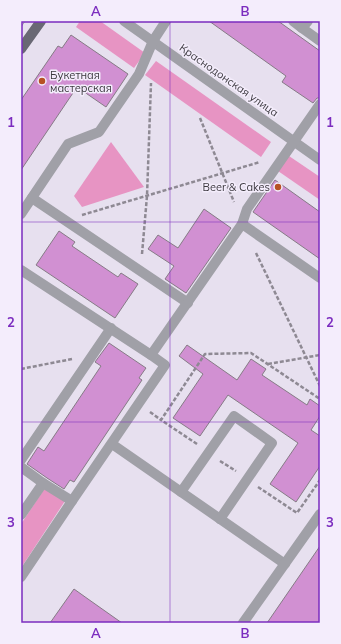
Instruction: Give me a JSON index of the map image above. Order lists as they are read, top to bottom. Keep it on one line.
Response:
{"streets":{"street":["Краснодонская улица"]},"places":["Букетная мастерская","Beer & Cakes"],"grid":{"columns":["A","B"],"rows":["1","2","3"]}}
